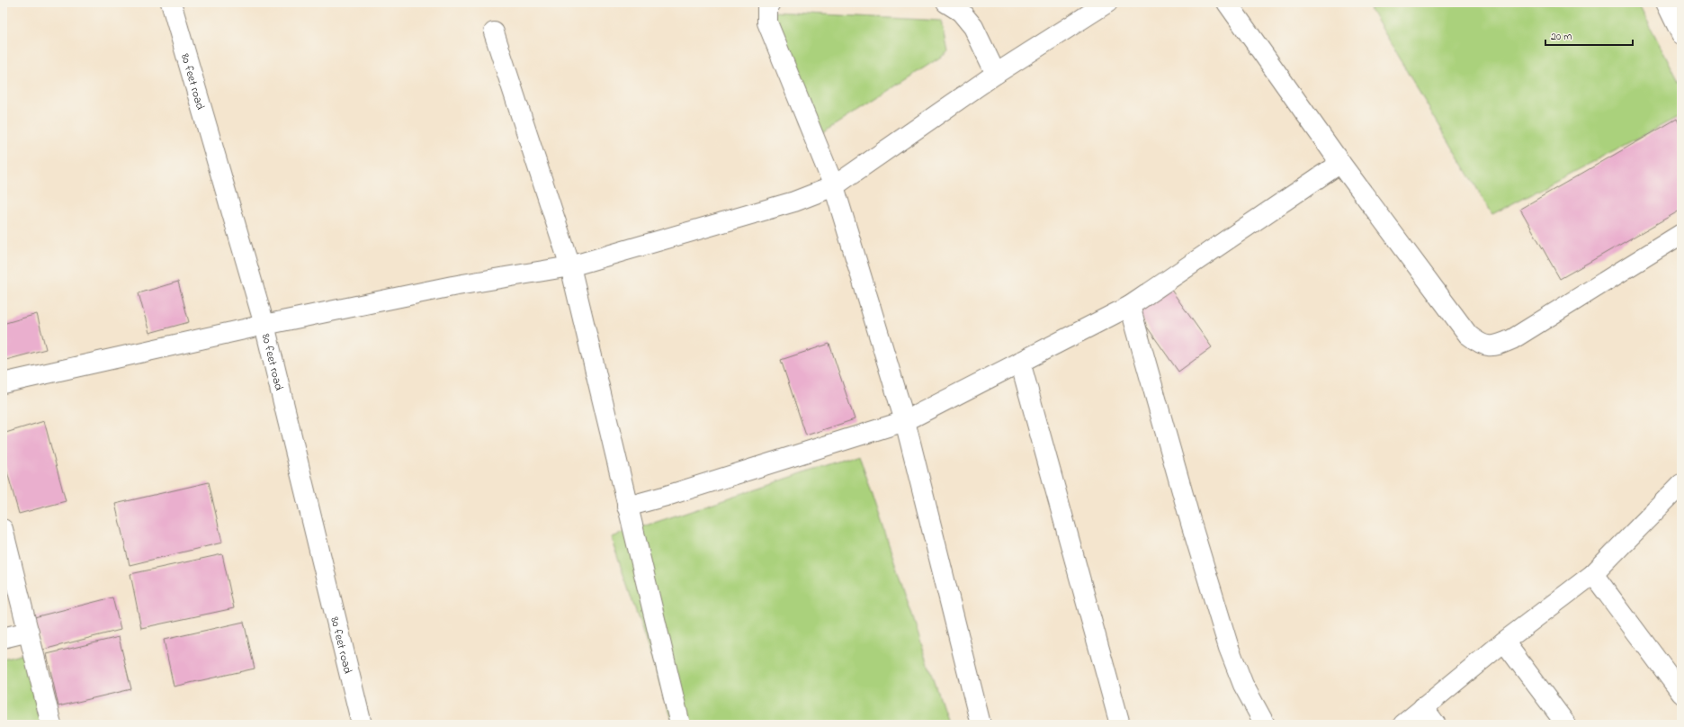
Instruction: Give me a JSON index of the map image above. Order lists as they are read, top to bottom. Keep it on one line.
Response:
{"streets":{"street":["80 feet road"]},"scale_bar":"20 m"}
